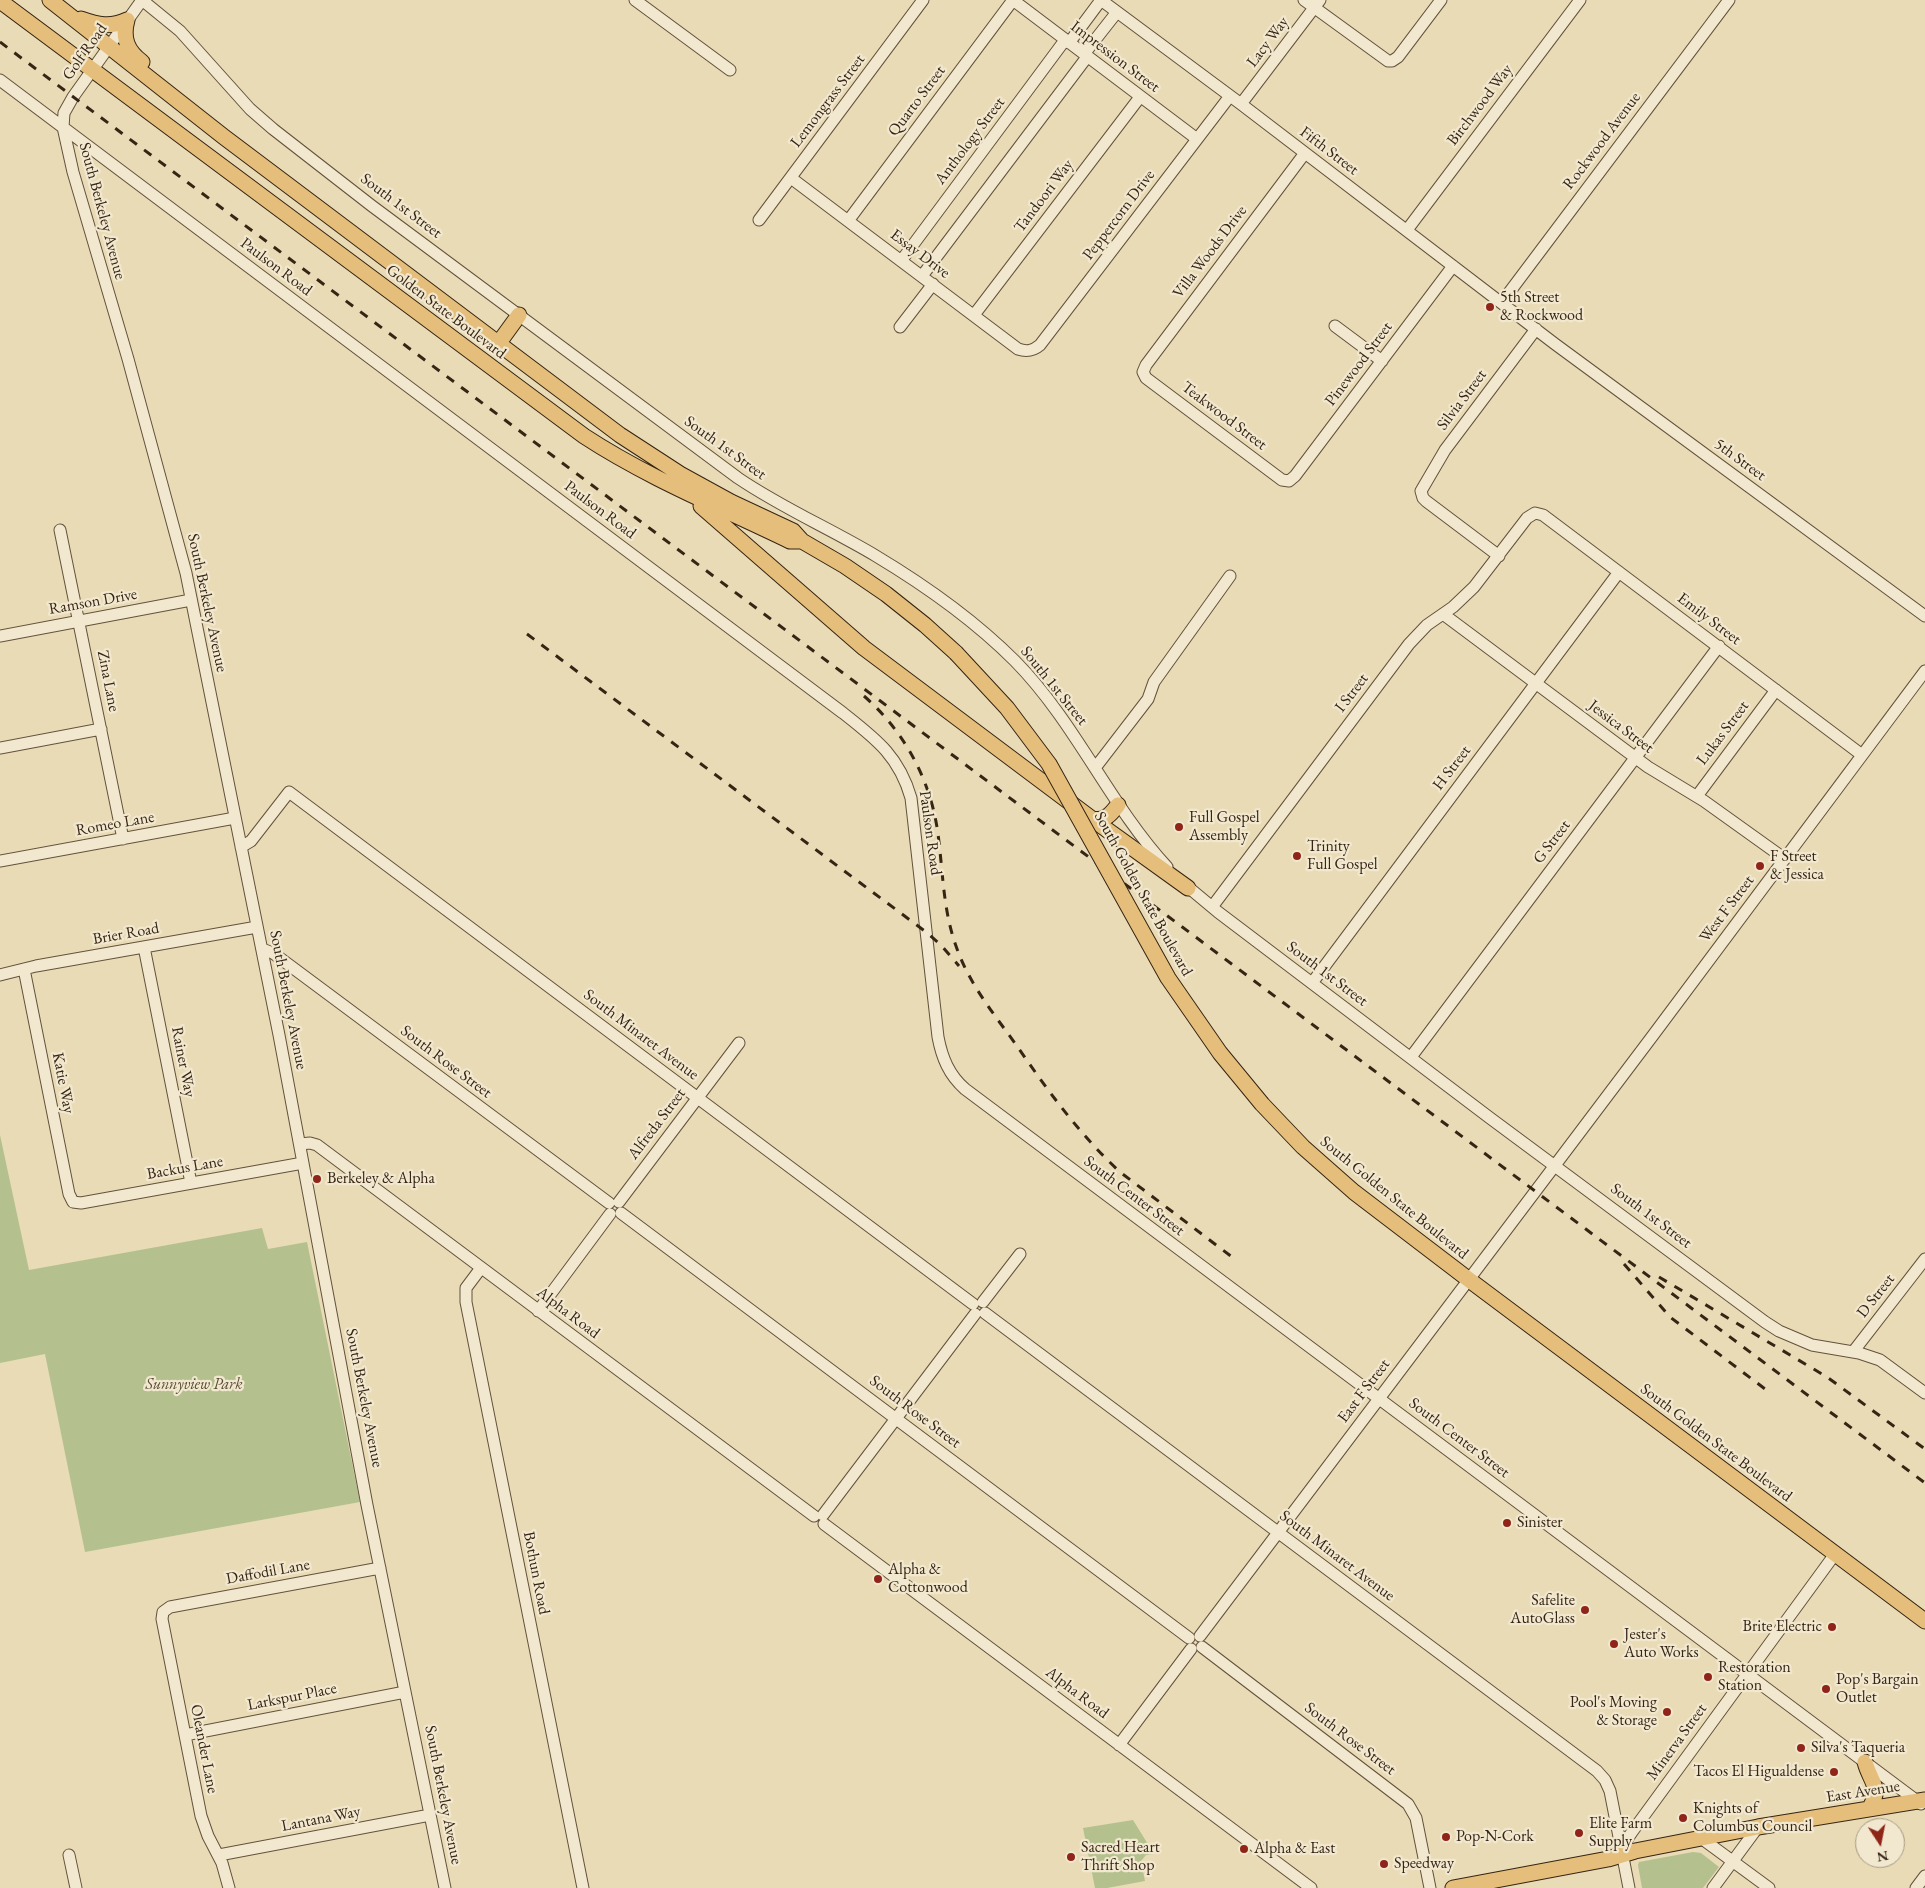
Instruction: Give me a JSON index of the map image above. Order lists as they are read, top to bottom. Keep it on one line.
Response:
{"streets":{"main road":["Golden State Boulevard","South Golden State Boulevard","East Avenue"],"street":["Lacy Way","Golf Road","Impression Street","Lemongrass Street","Quarto Street","Birchwood Way","Anthology Street","Rockwood Avenue","Fifth Street","Tandoori Way","South 1st Street","South Berkeley Avenue","Peppercorn Drive","Villa Woods Drive","Essay Drive","Paulson Road","Pinewood Street","Silvia Street","Teakwood Street","5th Street","Ramson Drive","Emily Street","Zina Lane","I Street","Jessica Street","Lukas Street","H Street","Romeo Lane","G Street","West F Street","Brier Road","South Minaret Avenue","Rainer Way","South Rose Street","Katie Way","Alfreda Street","Backus Lane","South Center Street","D Street","Alpha Road","East F Street","Daffodil Lane","Bothun Road","Larkspur Place","Minerva Street","Oleander Lane","Lantana Way"]},"crossings":[["Lacy Way","Fifth Street"],["Golf Road","South 1st Street"],["Golf Road","South Berkeley Avenue"],["Golf Road","Paulson Road"],["Golf Road","Golden State Boulevard"],["Impression Street","Quarto Street"],["Impression Street","Anthology Street"],["Impression Street","Tandoori Way"],["Impression Street","Peppercorn Drive"],["Lemongrass Street","Essay Drive"],["Quarto Street","Essay Drive"],["Birchwood Way","Fifth Street"],["Anthology Street","Fifth Street"],["Anthology Street","Essay Drive"],["Rockwood Avenue","Fifth Street"],["Fifth Street","Peppercorn Drive"],["Fifth Street","Villa Woods Drive"],["Fifth Street","Pinewood Street"],["Fifth Street","Silvia Street"],["Fifth Street","5th Street"],["Tandoori Way","Essay Drive"],["South 1st Street","I Street"],["South 1st Street","H Street"],["South 1st Street","G Street"],["South 1st Street","West F Street"],["South 1st Street","D Street"],["South 1st Street","East F Street"],["South Berkeley Avenue","Paulson Road"],["South Berkeley Avenue","Ramson Drive"],["South Berkeley Avenue","Romeo Lane"],["South Berkeley Avenue","Brier Road"],["South Berkeley Avenue","South Minaret Avenue"],["South Berkeley Avenue","South Rose Street"],["South Berkeley Avenue","Backus Lane"],["South Berkeley Avenue","Alpha Road"],["South Berkeley Avenue","Daffodil Lane"],["South Berkeley Avenue","Larkspur Place"],["South Berkeley Avenue","Lantana Way"],["Peppercorn Drive","Essay Drive"],["Villa Woods Drive","Teakwood Street"],["Paulson Road","South Center Street"],["Golden State Boulevard","South Golden State Boulevard"],["Pinewood Street","Teakwood Street"],["Silvia Street","5th Street"],["Silvia Street","I Street"],["Ramson Drive","Zina Lane"],["Emily Street","I Street"],["Emily Street","Lukas Street"],["Emily Street","H Street"],["Emily Street","G Street"],["Emily Street","West F Street"],["Zina Lane","Romeo Lane"],["I Street","Jessica Street"],["Jessica Street","Lukas Street"],["Jessica Street","H Street"],["Jessica Street","G Street"],["Jessica Street","West F Street"],["South Golden State Boulevard","East F Street"],["South Golden State Boulevard","Minerva Street"],["West F Street","East F Street"],["Brier Road","Rainer Way"],["Brier Road","Katie Way"],["South Minaret Avenue","Alfreda Street"],["South Minaret Avenue","East F Street"],["South Minaret Avenue","Minerva Street"],["South Minaret Avenue","East Avenue"],["Rainer Way","Backus Lane"],["South Rose Street","Alfreda Street"],["South Rose Street","East F Street"],["Katie Way","Backus Lane"],["Alfreda Street","Alpha Road"],["South Center Street","East F Street"],["South Center Street","Minerva Street"],["South Center Street","East Avenue"],["Alpha Road","East F Street"],["Alpha Road","Bothun Road"],["Daffodil Lane","Oleander Lane"],["Larkspur Place","Oleander Lane"],["Minerva Street","East Avenue"],["Oleander Lane","Lantana Way"]],"parks":["Sunnyview Park"],"places":["5th Street & Rockwood","Full Gospel Assembly","Trinity Full Gospel","F Street & Jessica","Berkeley & Alpha","Sinister","Alpha & Cottonwood","Safelite AutoGlass","Brite Electric","Jester's Auto Works","Restoration Station","Pop's Bargain Outlet","Pool's Moving & Storage","Silva's Taqueria","Tacos El Higualdense","Knights of Columbus Council","Elite Farm Supply","Pop-N-Cork","Alpha & East","Sacred Heart Thrift Shop","Speedway"],"north":"bottom"}
